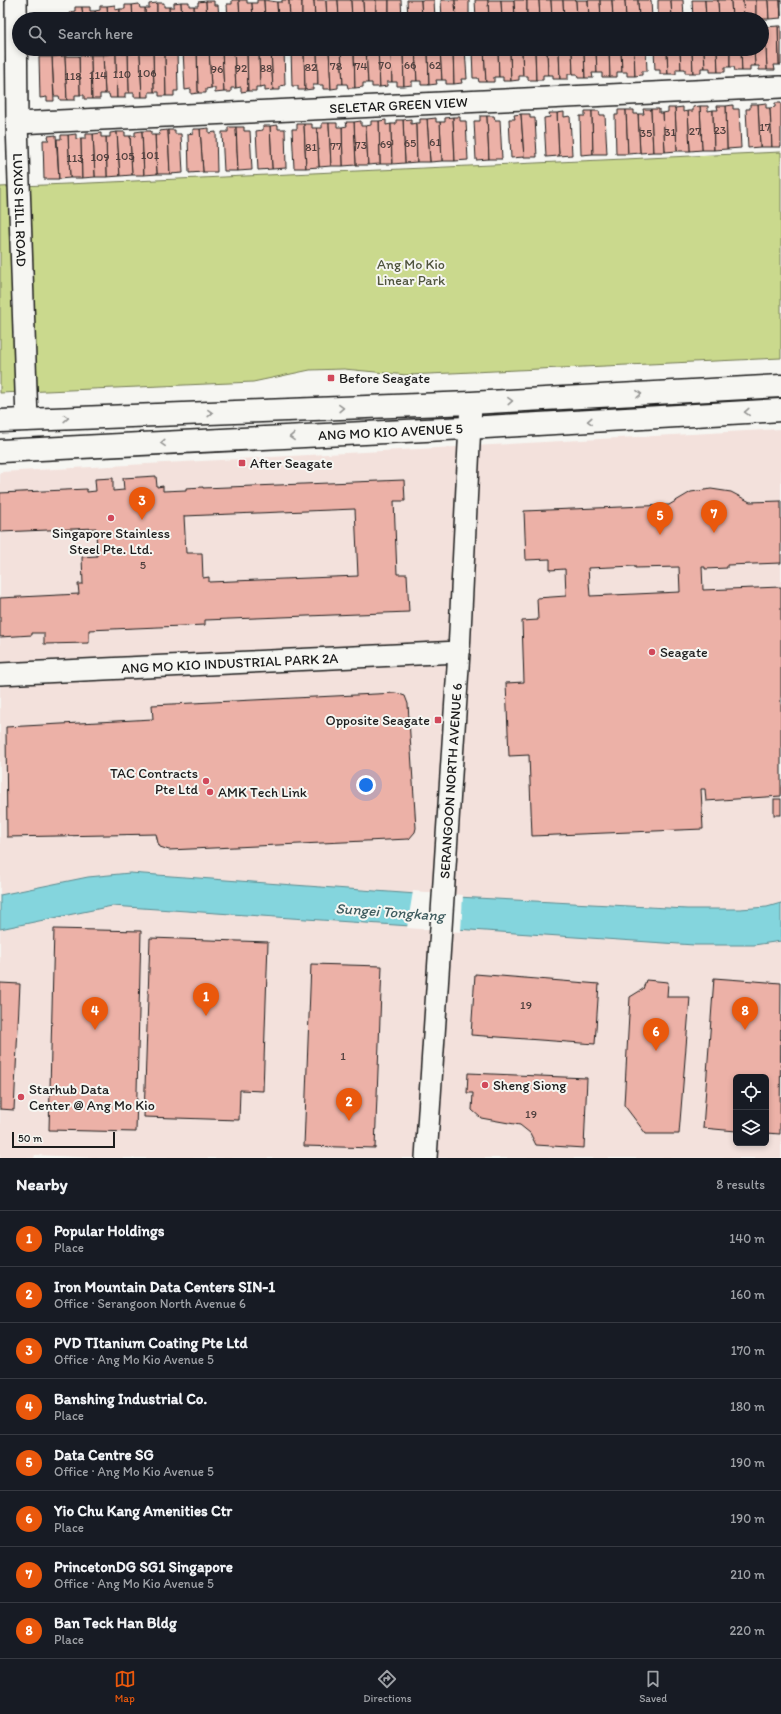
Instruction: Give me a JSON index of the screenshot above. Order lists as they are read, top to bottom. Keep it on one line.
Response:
{"streets":{"main road":["ANG MO KIO AVENUE 5"],"street":["SELETAR GREEN VIEW","LUXUS HILL ROAD","ANG MO KIO INDUSTRIAL PARK 2A","SERANGOON NORTH AVENUE 6"]},"crossings":[["SELETAR GREEN VIEW","LUXUS HILL ROAD"],["LUXUS HILL ROAD","ANG MO KIO AVENUE 5"],["ANG MO KIO AVENUE 5","SERANGOON NORTH AVENUE 6"],["ANG MO KIO INDUSTRIAL PARK 2A","SERANGOON NORTH AVENUE 6"]],"water":["Sungei Tongkang"],"parks":["Ang Mo Kio Linear Park"],"places":{"transit":["Before Seagate","After Seagate","Opposite Seagate"],"other":["Singapore Stainless Steel Pte. Ltd.","Seagate","TAC Contracts Pte Ltd","AMK Tech Link","Sheng Siong","Starhub Data Center @ Ang Mo Kio"]},"house_numbers":["70","66","62","78","74","82","92","88","96","106","110","114","118","17","23","27","31","35","61","65","69","73","77","81","101","105","109","113","5","19","1","19"],"scale_bar":"50 m","page":{"search":"Search here","pins":["3","7","5","1","4","8","6","2"],"scale":"50 m","heading":["Nearby","8 results"],"list":[{"mark":"1","name":"Popular Holdings","note":"Place","value":"140 m"},{"mark":"2","name":"Iron Mountain Data Centers SIN-1","note":"Office · Serangoon North Avenue 6","value":"160 m"},{"mark":"3","name":"PVD TItanium Coating Pte Ltd","note":"Office · Ang Mo Kio Avenue 5","value":"170 m"},{"mark":"4","name":"Banshing Industrial Co.","note":"Place","value":"180 m"},{"mark":"5","name":"Data Centre SG","note":"Office · Ang Mo Kio Avenue 5","value":"190 m"},{"mark":"6","name":"Yio Chu Kang Amenities Ctr","note":"Place","value":"190 m"},{"mark":"7","name":"PrincetonDG SG1 Singapore","note":"Office · Ang Mo Kio Avenue 5","value":"210 m"},{"mark":"8","name":"Ban Teck Han Bldg","note":"Place","value":"220 m"}],"nav":["Map","Directions","Saved"]}}
